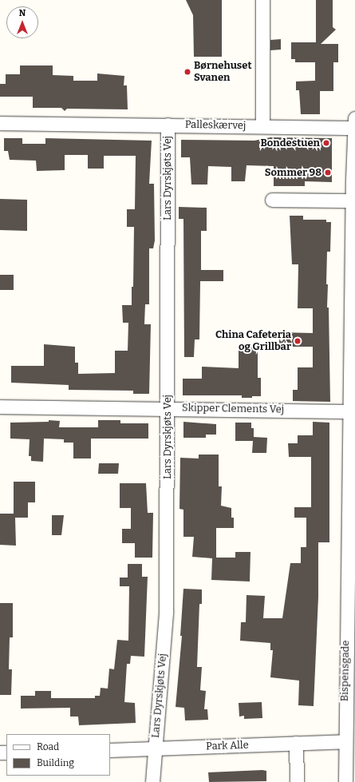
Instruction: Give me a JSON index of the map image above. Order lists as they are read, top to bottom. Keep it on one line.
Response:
{"streets":{"street":["Palleskærvej","Lars Dyrskjøts Vej","Skipper Clements Vej","Bispensgade","Park Alle"]},"crossings":[["Palleskærvej","Lars Dyrskjøts Vej"],["Palleskærvej","Bispensgade"],["Lars Dyrskjøts Vej","Skipper Clements Vej"],["Lars Dyrskjøts Vej","Park Alle"],["Skipper Clements Vej","Bispensgade"],["Bispensgade","Park Alle"]],"places":["Børnehuset Svanen","Bondestuen","Sommer 98","China Cafeteria og Grillbar"],"legend":["Road","Building"],"north":"top"}
